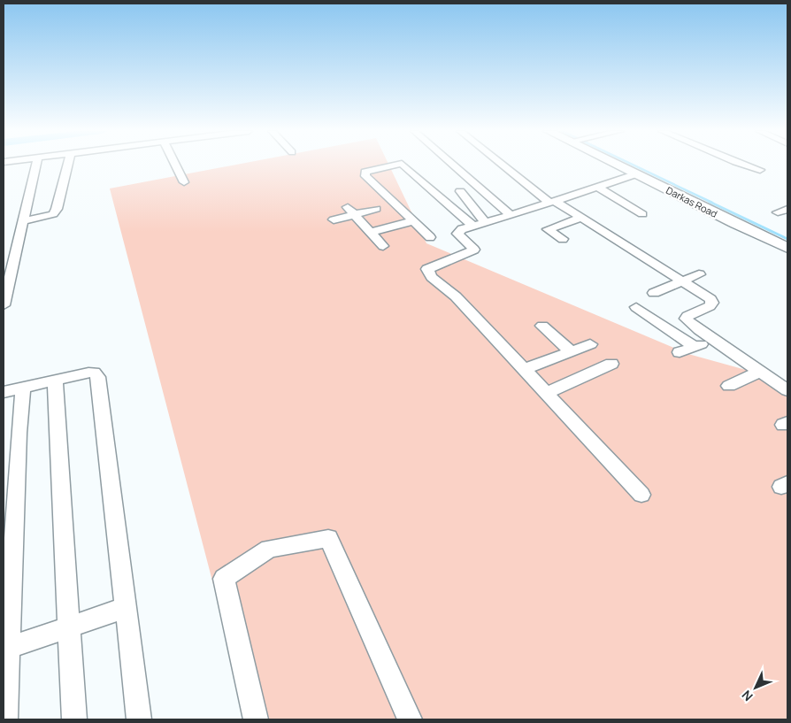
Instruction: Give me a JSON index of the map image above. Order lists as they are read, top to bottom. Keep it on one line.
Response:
{"streets":{"main road":["Darkas Road"]},"north":"bottom left"}
